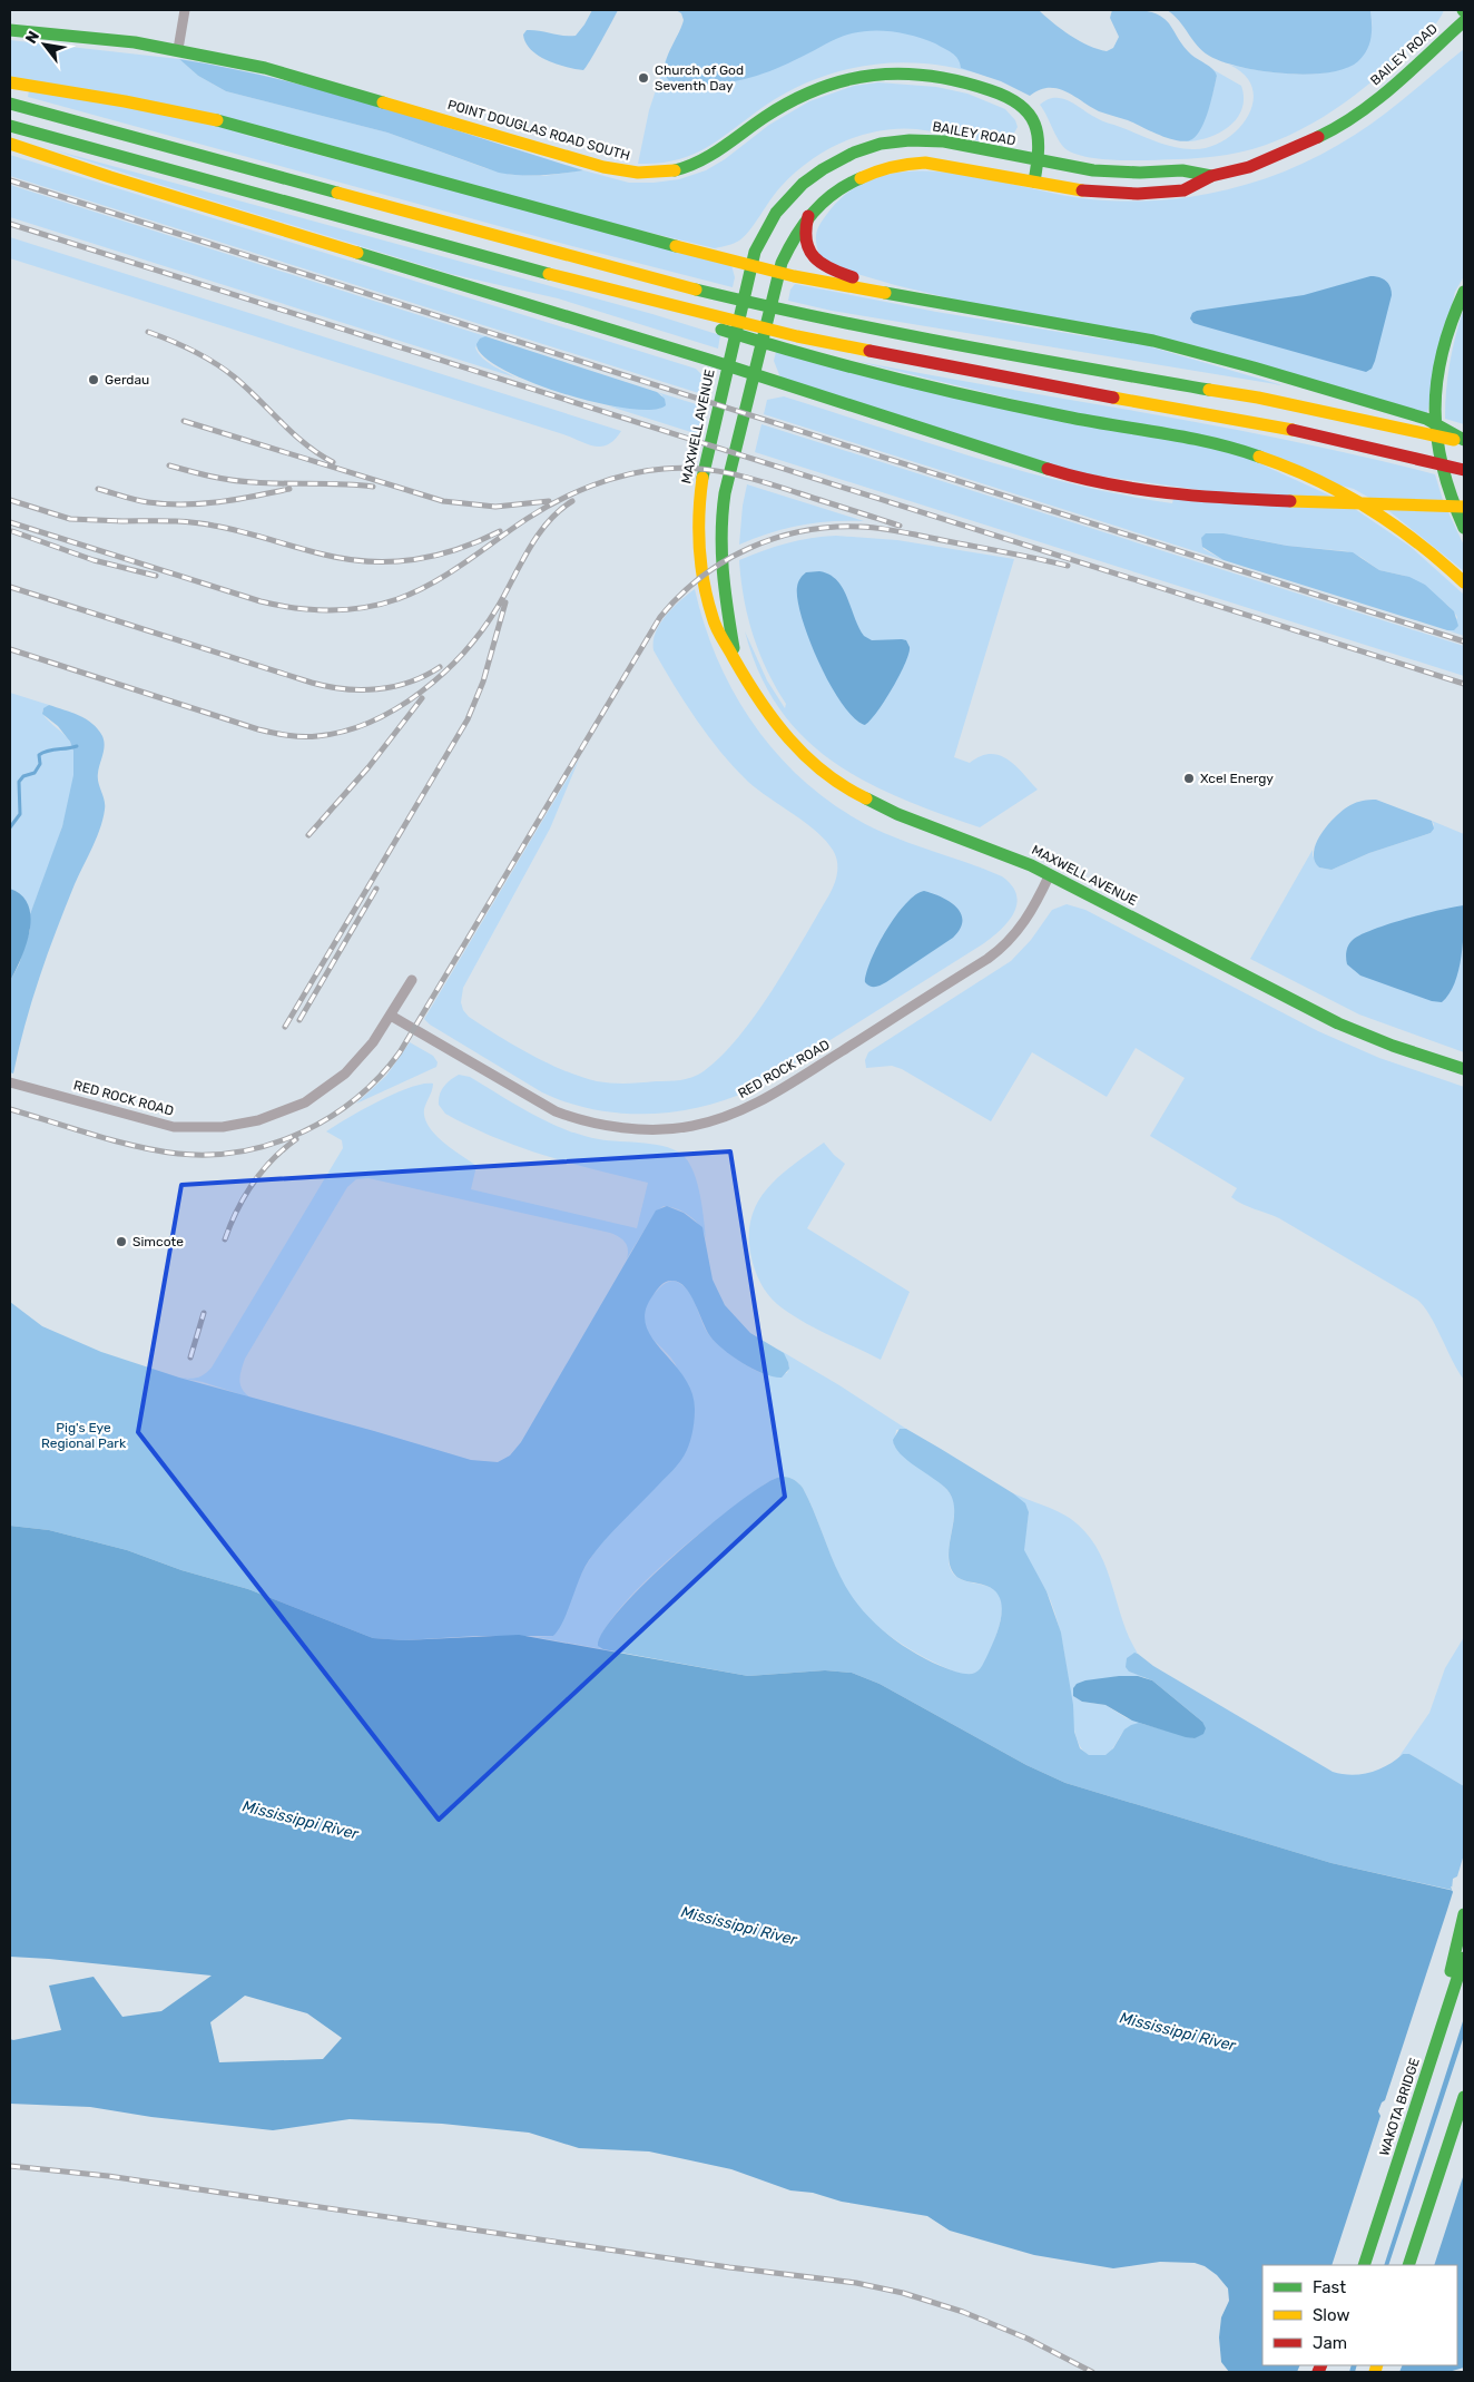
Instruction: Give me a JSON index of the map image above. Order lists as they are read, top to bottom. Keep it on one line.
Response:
{"streets":{"main road":["BAILEY ROAD","POINT DOUGLAS ROAD SOUTH","MAXWELL AVENUE","WAKOTA BRIDGE"],"street":["RED ROCK ROAD"]},"crossings":[["BAILEY ROAD","POINT DOUGLAS ROAD SOUTH"],["BAILEY ROAD","MAXWELL AVENUE"],["MAXWELL AVENUE","RED ROCK ROAD"]],"water":["Mississippi River"],"parks":["Pig's Eye Regional Park"],"places":["Church of God Seventh Day","Gerdau","Xcel Energy","Simcote"],"legend":["Fast","Slow","Jam"],"north":"top left"}
